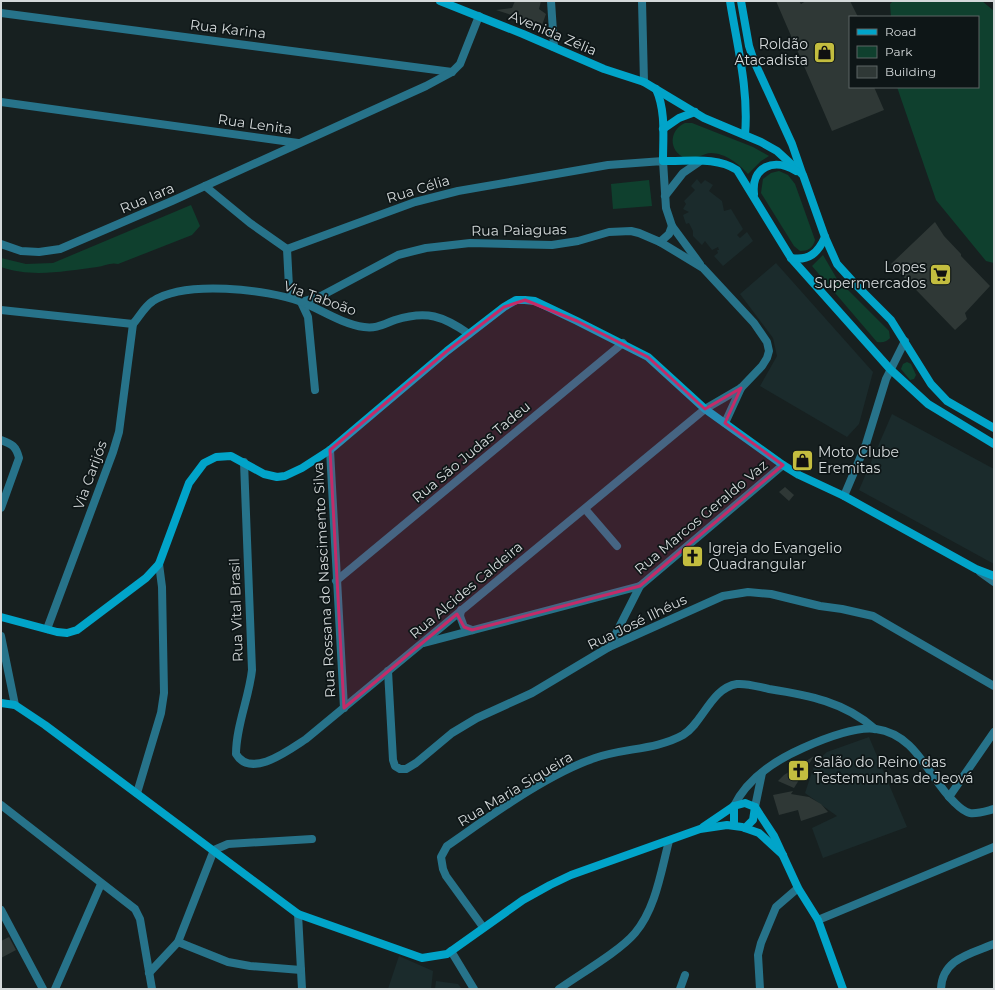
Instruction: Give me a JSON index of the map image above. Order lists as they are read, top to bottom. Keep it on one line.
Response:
{"streets":{"main road":["Avenida Zélia"],"street":["Rua Karina","Rua Lenita","Rua Célia","Rua Iara","Rua Paiaguas","Via Taboão","Rua São Judas Tadeu","Via Carijós","Rua Marcos Geraldo Vaz","Rua Rossana do Nascimento Silva","Rua Alcides Caldeira","Rua Vital Brasil","Rua José Ilhéus","Rua Maria Siqueira"]},"crossings":[["Rua Karina","Rua Lenita"],["Avenida Zélia","Rua Lenita"],["Rua Lenita","Rua Iara"],["Rua Paiaguas","Via Taboão"],["Rua Paiaguas","Rua Alcides Caldeira"],["Via Taboão","Via Carijós"],["Rua São Judas Tadeu","Rua Rossana do Nascimento Silva"],["Rua Marcos Geraldo Vaz","Rua Alcides Caldeira"],["Rua Rossana do Nascimento Silva","Rua Alcides Caldeira"],["Rua Alcides Caldeira","Rua Vital Brasil"],["Rua Alcides Caldeira","Rua José Ilhéus"]],"places":{"shop":["Roldão Atacadista","Moto Clube Eremitas"],"supermarket":["Lopes Supermercados"],"church":["Igreja do Evangelio Quadrangular","Salão do Reino das Testemunhas de Jeová"]},"legend":["Road","Park","Building"]}
